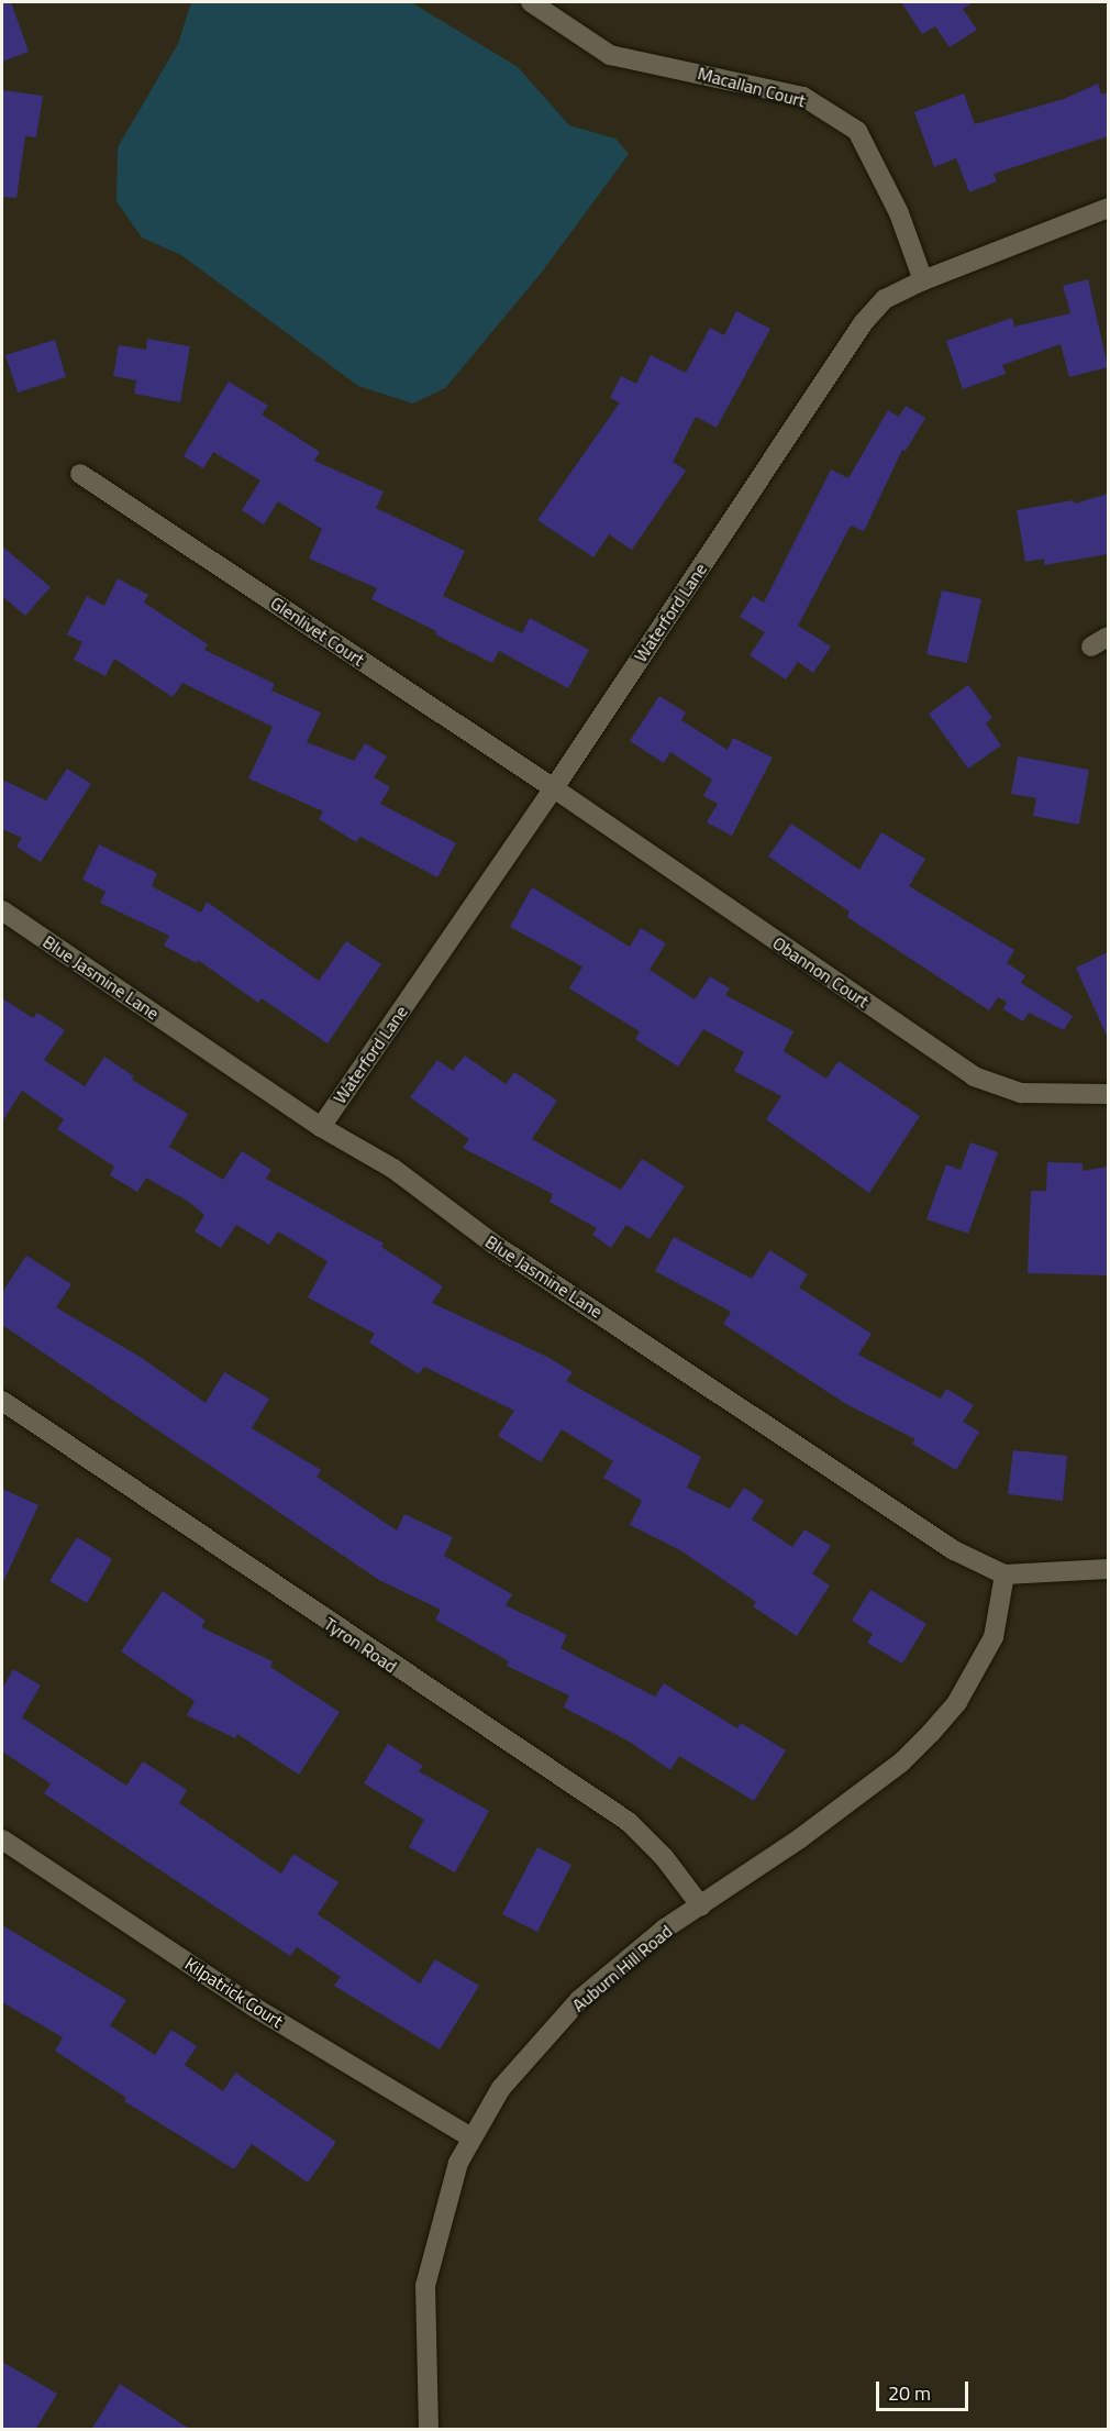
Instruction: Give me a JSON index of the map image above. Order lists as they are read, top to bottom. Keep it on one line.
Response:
{"streets":{"street":["Macallan Court","Waterford Lane","Glenlivet Court","Obannon Court","Blue Jasmine Lane","Tyron Road","Auburn Hill Road","Kilpatrick Court"]},"crossings":[["Macallan Court","Waterford Lane"],["Waterford Lane","Glenlivet Court"],["Waterford Lane","Obannon Court"],["Waterford Lane","Blue Jasmine Lane"],["Glenlivet Court","Obannon Court"],["Blue Jasmine Lane","Auburn Hill Road"],["Tyron Road","Auburn Hill Road"],["Auburn Hill Road","Kilpatrick Court"]],"scale_bar":"20 m"}
